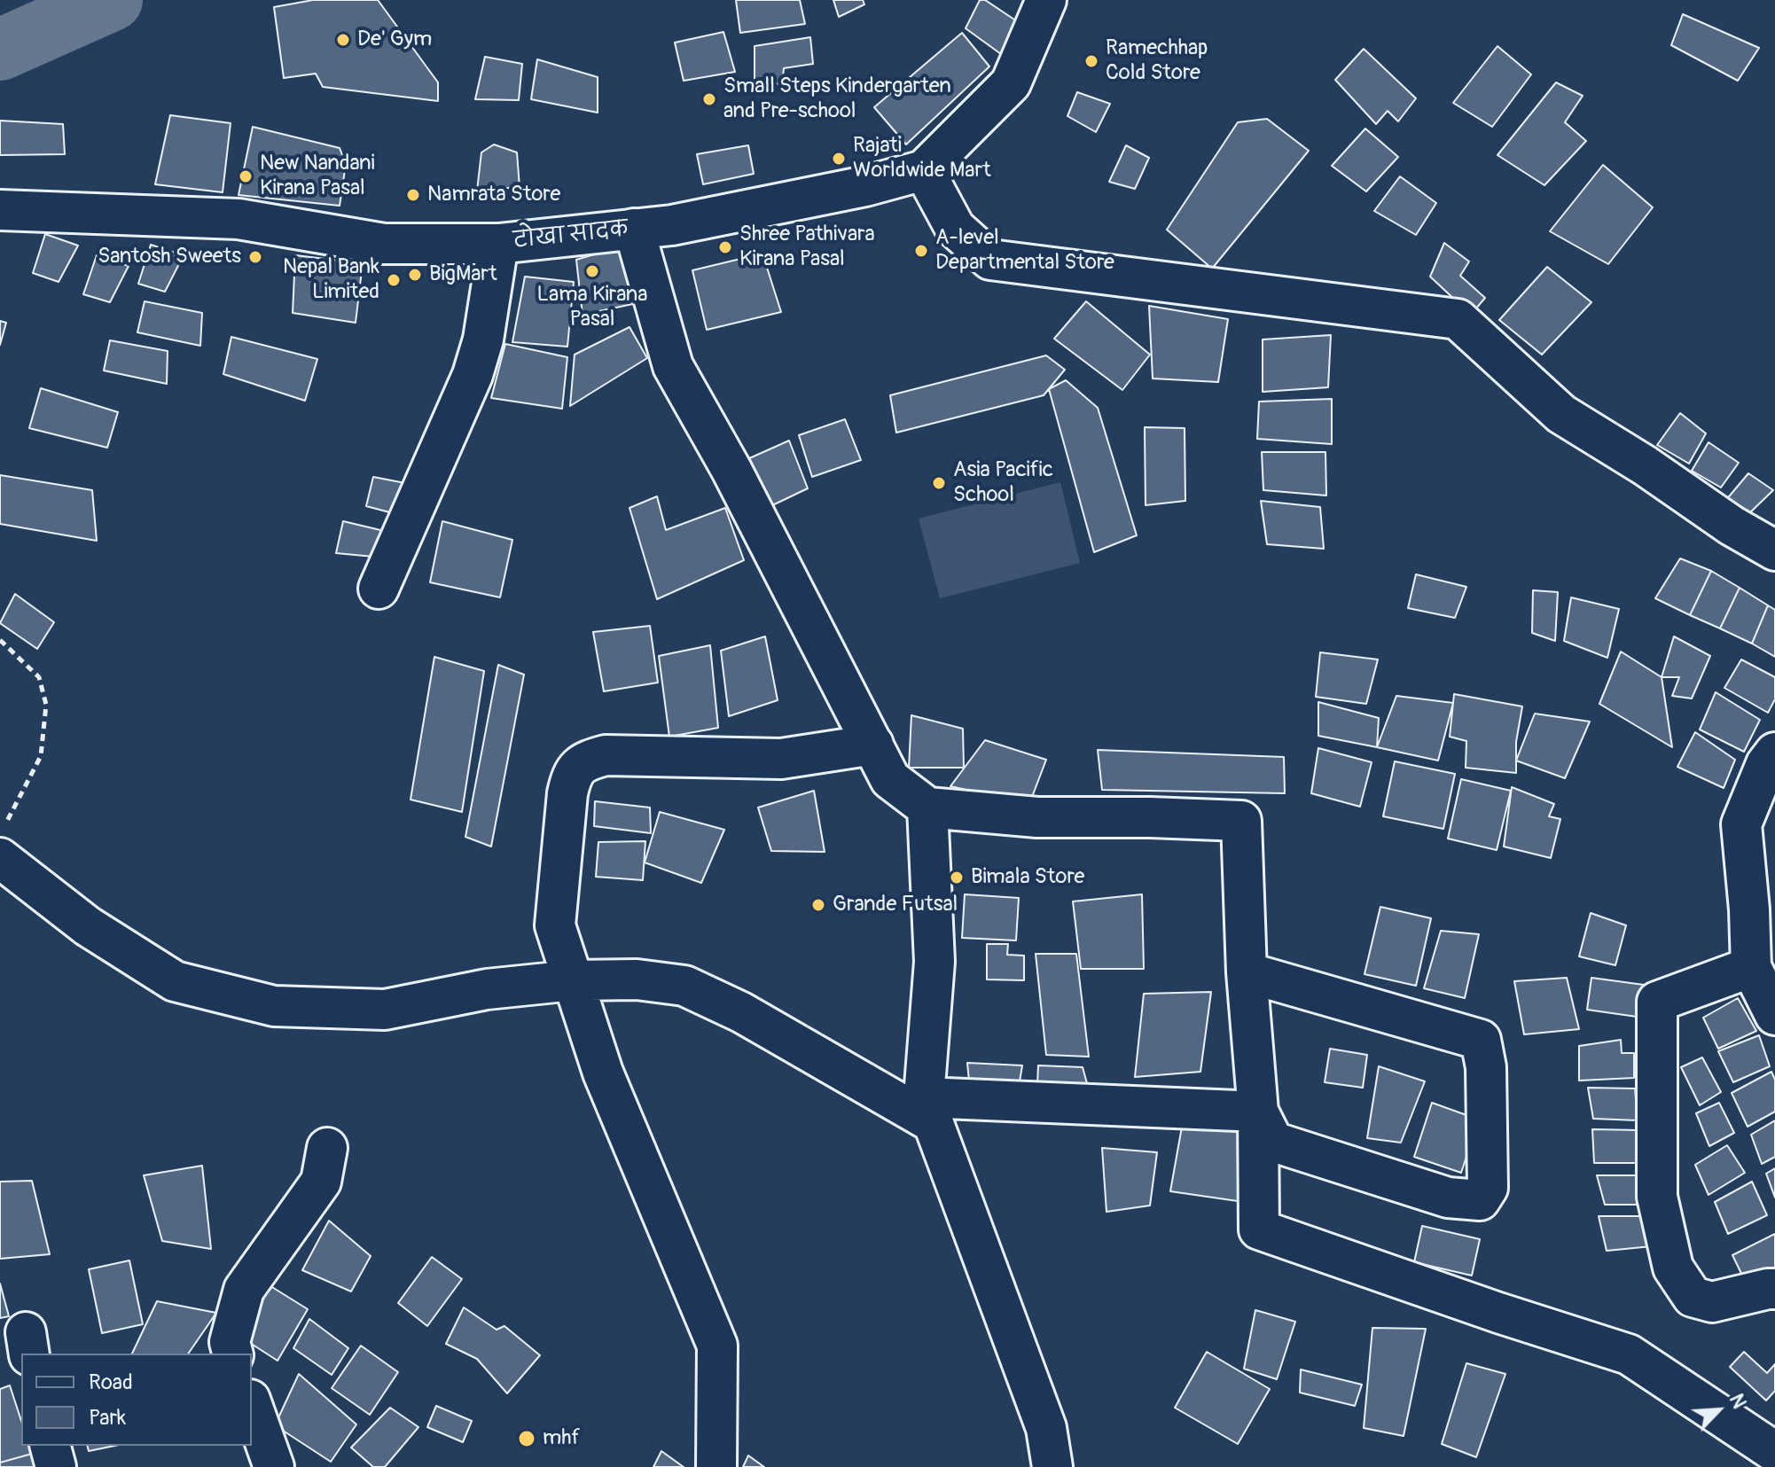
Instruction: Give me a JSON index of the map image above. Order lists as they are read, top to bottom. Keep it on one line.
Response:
{"streets":{"street":["टोखा सादक"]},"places":["De' Gym","Ramechhap Cold Store","Small Steps Kindergarten and Pre-school","Rajati Worldwide Mart","New Nandani Kirana Pasal","Namrata Store","Shree Pathivara Kirana Pasal","A-level Departmental Store","Santosh Sweets","Lama Kirana Pasal","BigMart","Nepal Bank Limited","Asia Pacific School","Bimala Store","Grande Futsal","mhf"],"legend":["Road","Park"],"north":"top right"}
